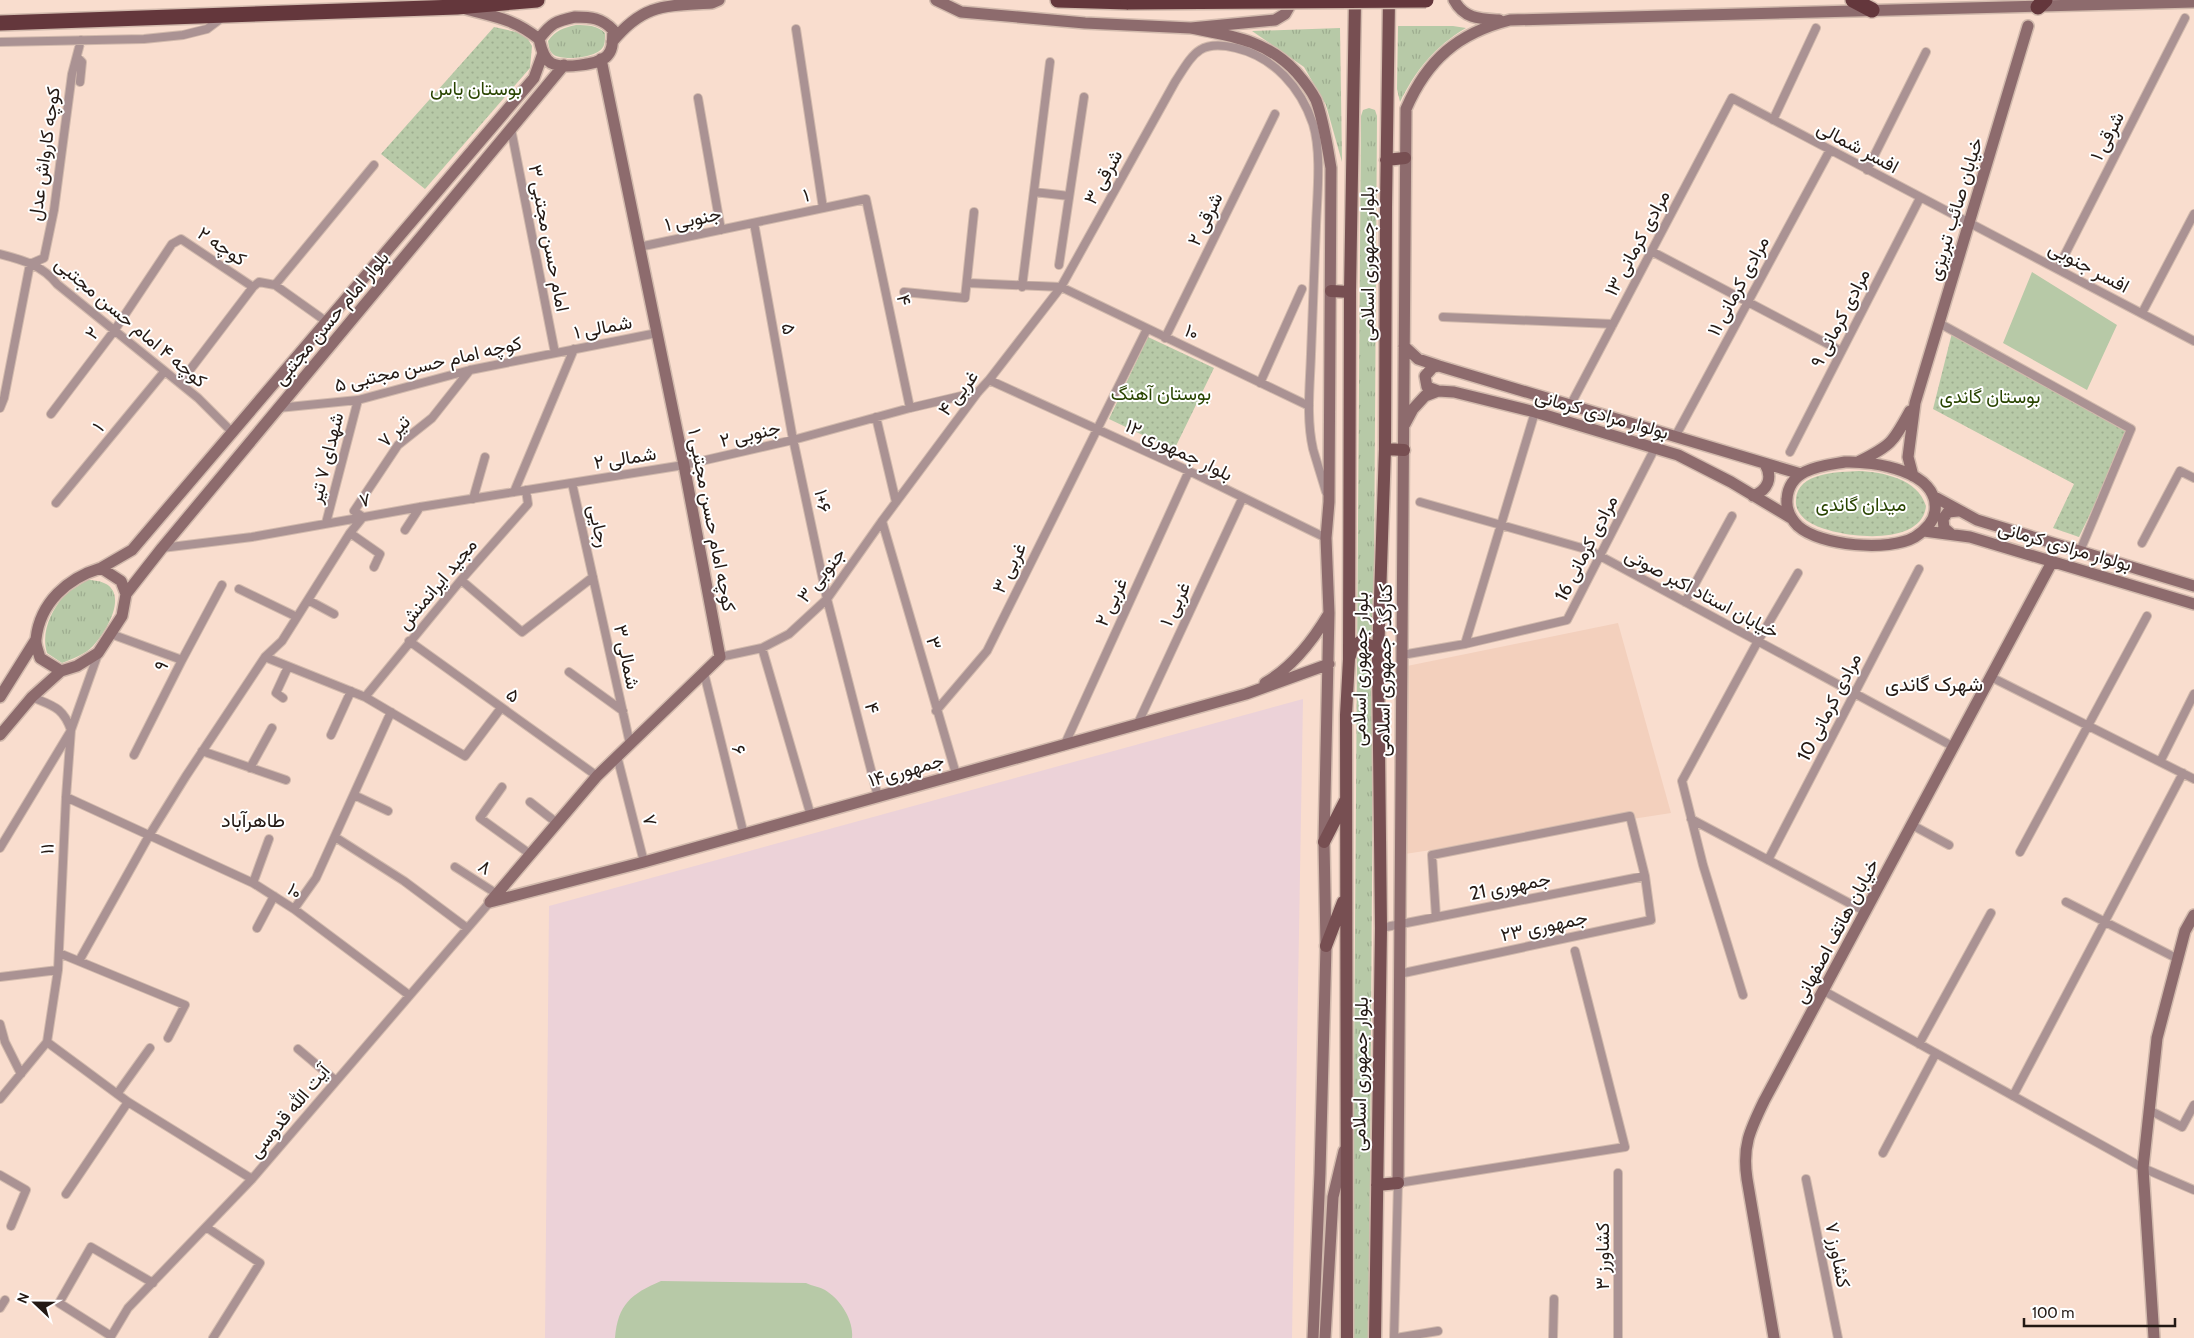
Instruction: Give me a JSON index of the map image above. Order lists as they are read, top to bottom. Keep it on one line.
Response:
{"streets":{"main road":["بلوار جمهوری اسلامی"],"street":["شرقی ۱","افسر شمالی","کوچه کارواش عدل","۳ شرقی","۱‍","خیابان صائب تبریزی","۱ جنوبی","۲ شرقی","امام حسن مجتبی ۳","مرادی کرمانی ۱۳","کوچه ۲","افسر جنوبی","مرادی کرمانی ۱۱","۴","بلوار امام حسن مجتبی","مرادی کرمانی ۹","کوچه ۴ امام حسن مجتبی","۱ شمالی","۵","۱۰","۲","کوچه امام حسن مجتبی ۵","۴ غربی","بولوار مرادی کرمانی","۱","۷ تیر","۲ جنوبی","بلوار جمهوری ۱۲","شهدای ۷ تیر","۲ شمالی","۷","۱+۶","کوچه امام حسن مجتبی ۱","رجایی","مرادی کرمانی 16","۳ غربی","۳ جنوبی","مجید ایرانمنش","خیابان استاد اکبر صوتی","۲ غربی","۱ غربی","۳","۳ شمالی","۹","کنارگذر جمهوری اسلامی","مرادی کرمانی 10","۶","جمهوری۱۴","۱۱","۸","جمهوری 21","۲۳ جمهوری","خیابان هاتف اصفهانی","آیت الله قدوسی","کشاورز ۷","کشاورز ۳"]},"crossings":[["شرقی ۱","افسر جنوبی"],["افسر شمالی","خیابان صائب تبریزی"],["افسر شمالی","مرادی کرمانی ۱۳"],["افسر شمالی","افسر جنوبی"],["افسر شمالی","مرادی کرمانی ۱۱"],["افسر شمالی","مرادی کرمانی ۹"],["کوچه کارواش عدل","کوچه ۴ امام حسن مجتبی"],["۳ شرقی","۱۰"],["۳ شرقی","۴ غربی"],["۱‍","۱ جنوبی"],["۱‍","۴"],["۱‍","۵"],["خیابان صائب تبریزی","افسر جنوبی"],["خیابان صائب تبریزی","بولوار مرادی کرمانی"],["۱ جنوبی","۵"],["۱ جنوبی","کوچه امام حسن مجتبی ۱"],["۲ شرقی","۱۰"],["امام حسن مجتبی ۳","بلوار امام حسن مجتبی"],["امام حسن مجتبی ۳","۱ شمالی"],["امام حسن مجتبی ۳","کوچه امام حسن مجتبی ۵"],["مرادی کرمانی ۱۳","بولوار مرادی کرمانی"],["کوچه ۲","۲"],["بلوار جمهوری اسلامی","جمهوری 21"],["مرادی کرمانی ۱۱","بولوار مرادی کرمانی"],["۴","۲ جنوبی"],["۴","۱+۶"],["۴","۳ جنوبی"],["۴","جمهوری۱۴"],["بلوار امام حسن مجتبی","کوچه ۴ امام حسن مجتبی"],["بلوار امام حسن مجتبی","کوچه امام حسن مجتبی ۵"],["بلوار امام حسن مجتبی","۷"],["بلوار امام حسن مجتبی","کوچه امام حسن مجتبی ۱"],["بلوار امام حسن مجتبی","۹"],["بلوار امام حسن مجتبی","۱۱"],["کوچه ۴ امام حسن مجتبی","۲"],["کوچه ۴ امام حسن مجتبی","۱"],["۱ شمالی","کوچه امام حسن مجتبی ۵"],["۱ شمالی","کوچه امام حسن مجتبی ۱"],["۵","۲ جنوبی"],["۵","۱+۶"],["۵","مجید ایرانمنش"],["۱۰","۴ غربی"],["۱۰","۱۱"],["۱۰","آیت الله قدوسی"],["کوچه امام حسن مجتبی ۵","۷ تیر"],["کوچه امام حسن مجتبی ۵","شهدای ۷ تیر"],["۴ غربی","۲ جنوبی"],["۴ غربی","بلوار جمهوری ۱۲"],["۴ غربی","۳ جنوبی"],["۴ غربی","۳"],["بولوار مرادی کرمانی","مرادی کرمانی 16"],["بولوار مرادی کرمانی","کنارگذر جمهوری اسلامی"],["بولوار مرادی کرمانی","خیابان هاتف اصفهانی"],["۷ تیر","۷"],["۲ جنوبی","۲ شمالی"],["۲ جنوبی","۱+۶"],["۲ جنوبی","کوچه امام حسن مجتبی ۱"],["بلوار جمهوری ۱۲","۳ غربی"],["بلوار جمهوری ۱۲","۲ غربی"],["بلوار جمهوری ۱۲","۱ غربی"],["شهدای ۷ تیر","۷"],["۲ شمالی","۷"],["۲ شمالی","کوچه امام حسن مجتبی ۱"],["۲ شمالی","رجایی"],["۷","رجایی"],["۷","مجید ایرانمنش"],["۷","جمهوری۱۴"],["۱+۶","۳ جنوبی"],["کوچه امام حسن مجتبی ۱","۳ جنوبی"],["رجایی","۳ شمالی"],["مرادی کرمانی 16","خیابان استاد اکبر صوتی"],["مرادی کرمانی 16","کنارگذر جمهوری اسلامی"],["۳ غربی","۳"],["۳ جنوبی","۳"],["خیابان استاد اکبر صوتی","مرادی کرمانی 10"],["خیابان استاد اکبر صوتی","خیابان هاتف اصفهانی"],["۲ غربی","جمهوری۱۴"],["۱ غربی","جمهوری۱۴"],["۳","جمهوری۱۴"],["۹","۱۱"],["کنارگذر جمهوری اسلامی","جمهوری 21"],["کنارگذر جمهوری اسلامی","۲۳ جمهوری"],["۶","جمهوری۱۴"],["جمهوری۱۴","۸"],["جمهوری۱۴","آیت الله قدوسی"],["۸","آیت الله قدوسی"],["جمهوری 21","۲۳ جمهوری"]],"districts":["شهرک گاندی","طاهرآباد"],"parks":["بوستان یاس","بوستان آهنگ","بوستان گاندی","میدان گاندی"],"scale_bar":"100 m","north":"left"}
